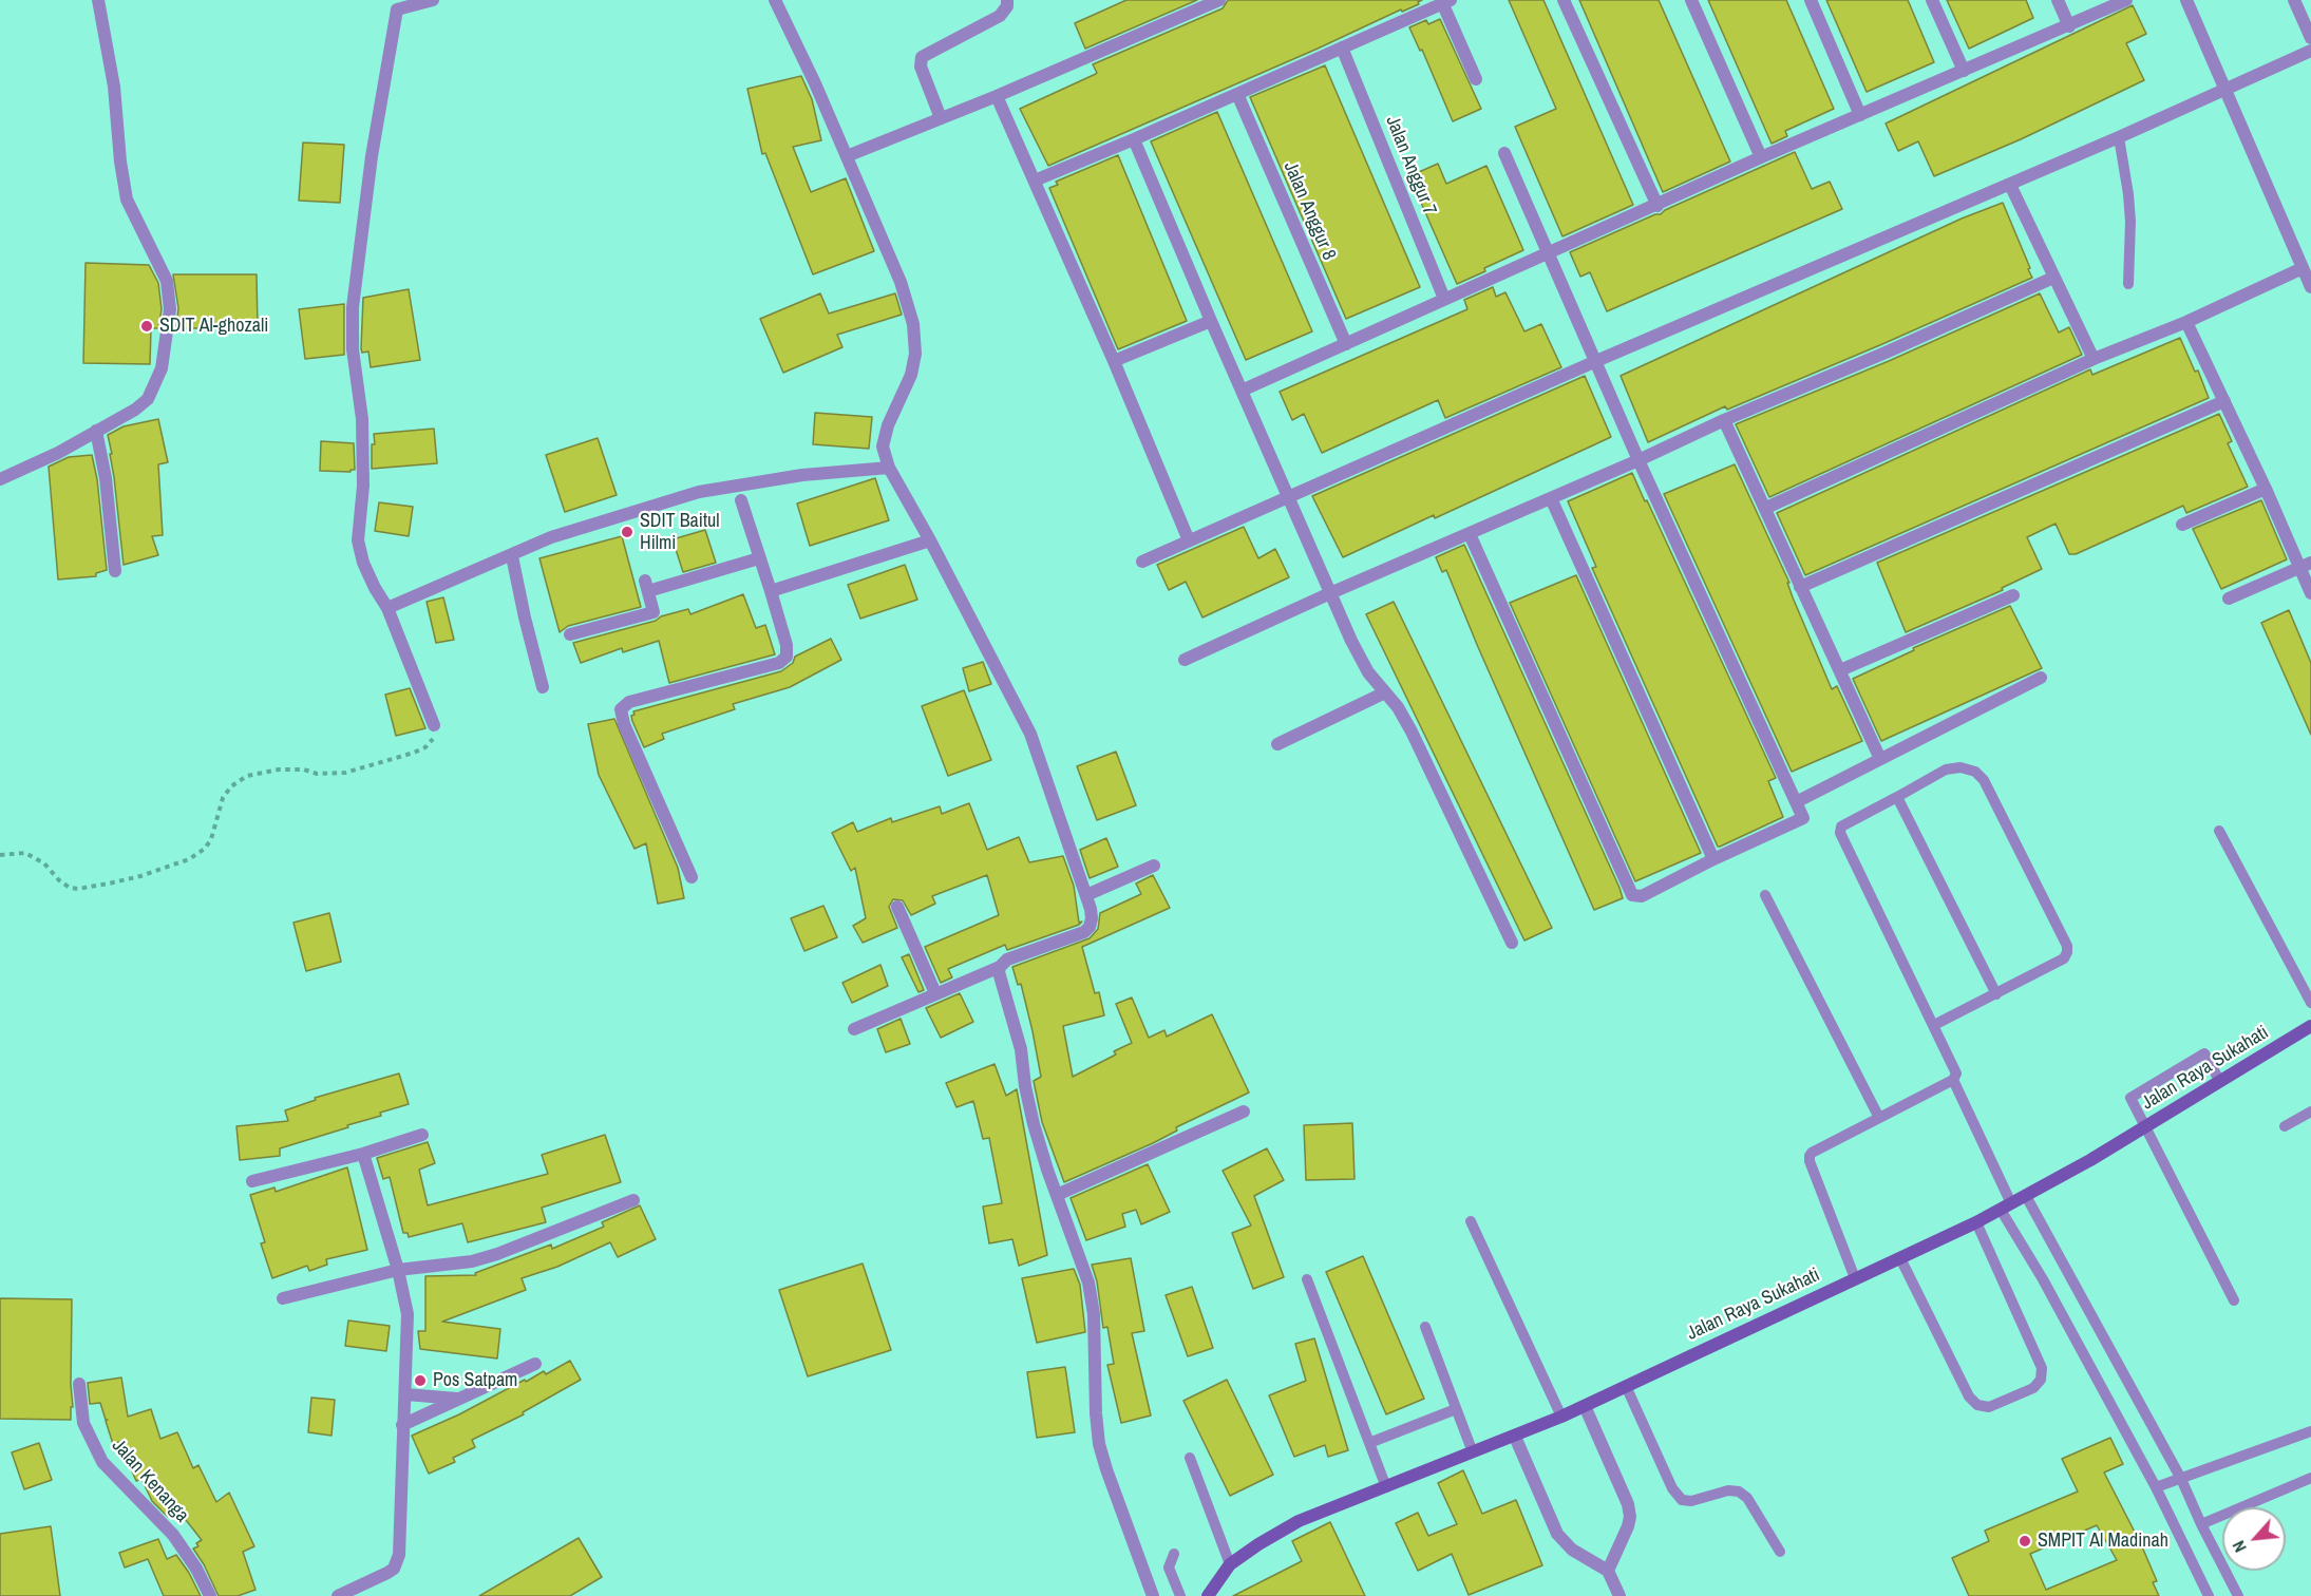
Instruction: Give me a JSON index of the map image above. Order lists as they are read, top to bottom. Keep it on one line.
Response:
{"streets":{"main road":["Jalan Raya Sukahati"],"street":["Jalan Anggur 7","Jalan Anggur 8","Jalan Kenanga"]},"places":["SDIT Al-ghozali","SDIT Baitul Hilmi","Pos Satpam","SMPIT Al Madinah"],"north":"bottom left"}
